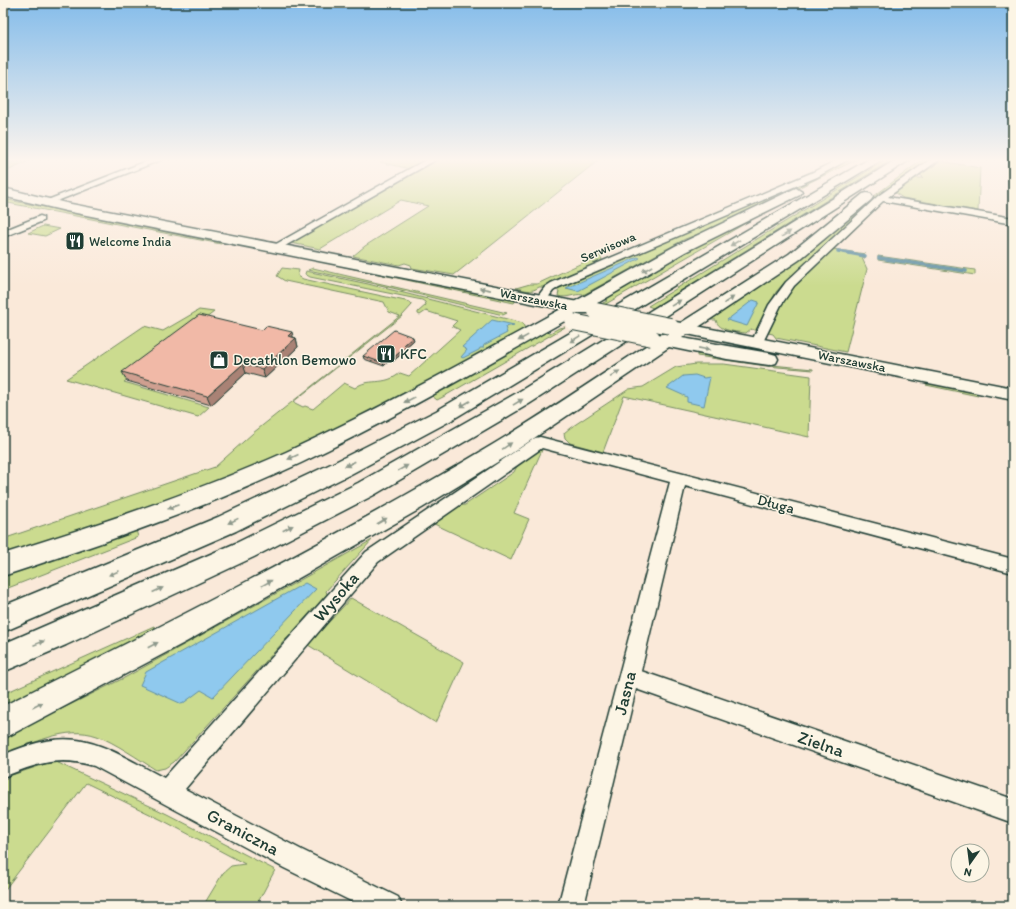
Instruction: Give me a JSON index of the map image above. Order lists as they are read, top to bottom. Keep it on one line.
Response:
{"streets":{"main road":["Warszawska"],"street":["Serwisowa","Długa","Wysoka","Jasna","Zielna","Graniczna"]},"crossings":[["Serwisowa","Warszawska"],["Długa","Wysoka"],["Długa","Jasna"],["Wysoka","Graniczna"],["Jasna","Zielna"]],"places":{"restaurant":["Welcome India","KFC"],"shop":["Decathlon Bemowo"]},"north":"bottom"}
